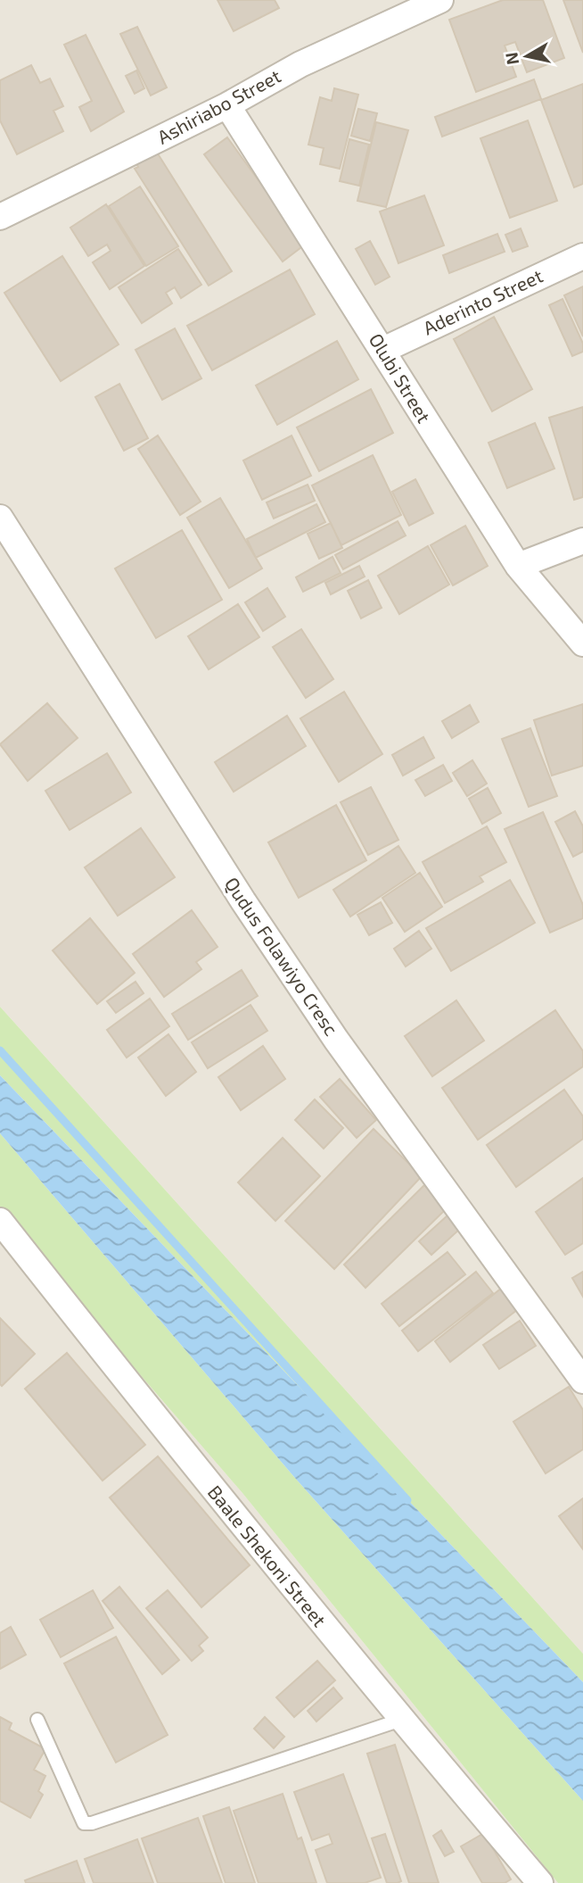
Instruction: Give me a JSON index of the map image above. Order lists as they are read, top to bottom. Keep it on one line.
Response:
{"streets":{"street":["Ashiriabo Street","Aderinto Street","Olubi Street","Qudus Folawiyo Cresc","Baale Shekoni Street"]},"crossings":[["Ashiriabo Street","Olubi Street"],["Aderinto Street","Olubi Street"]],"north":"left"}
